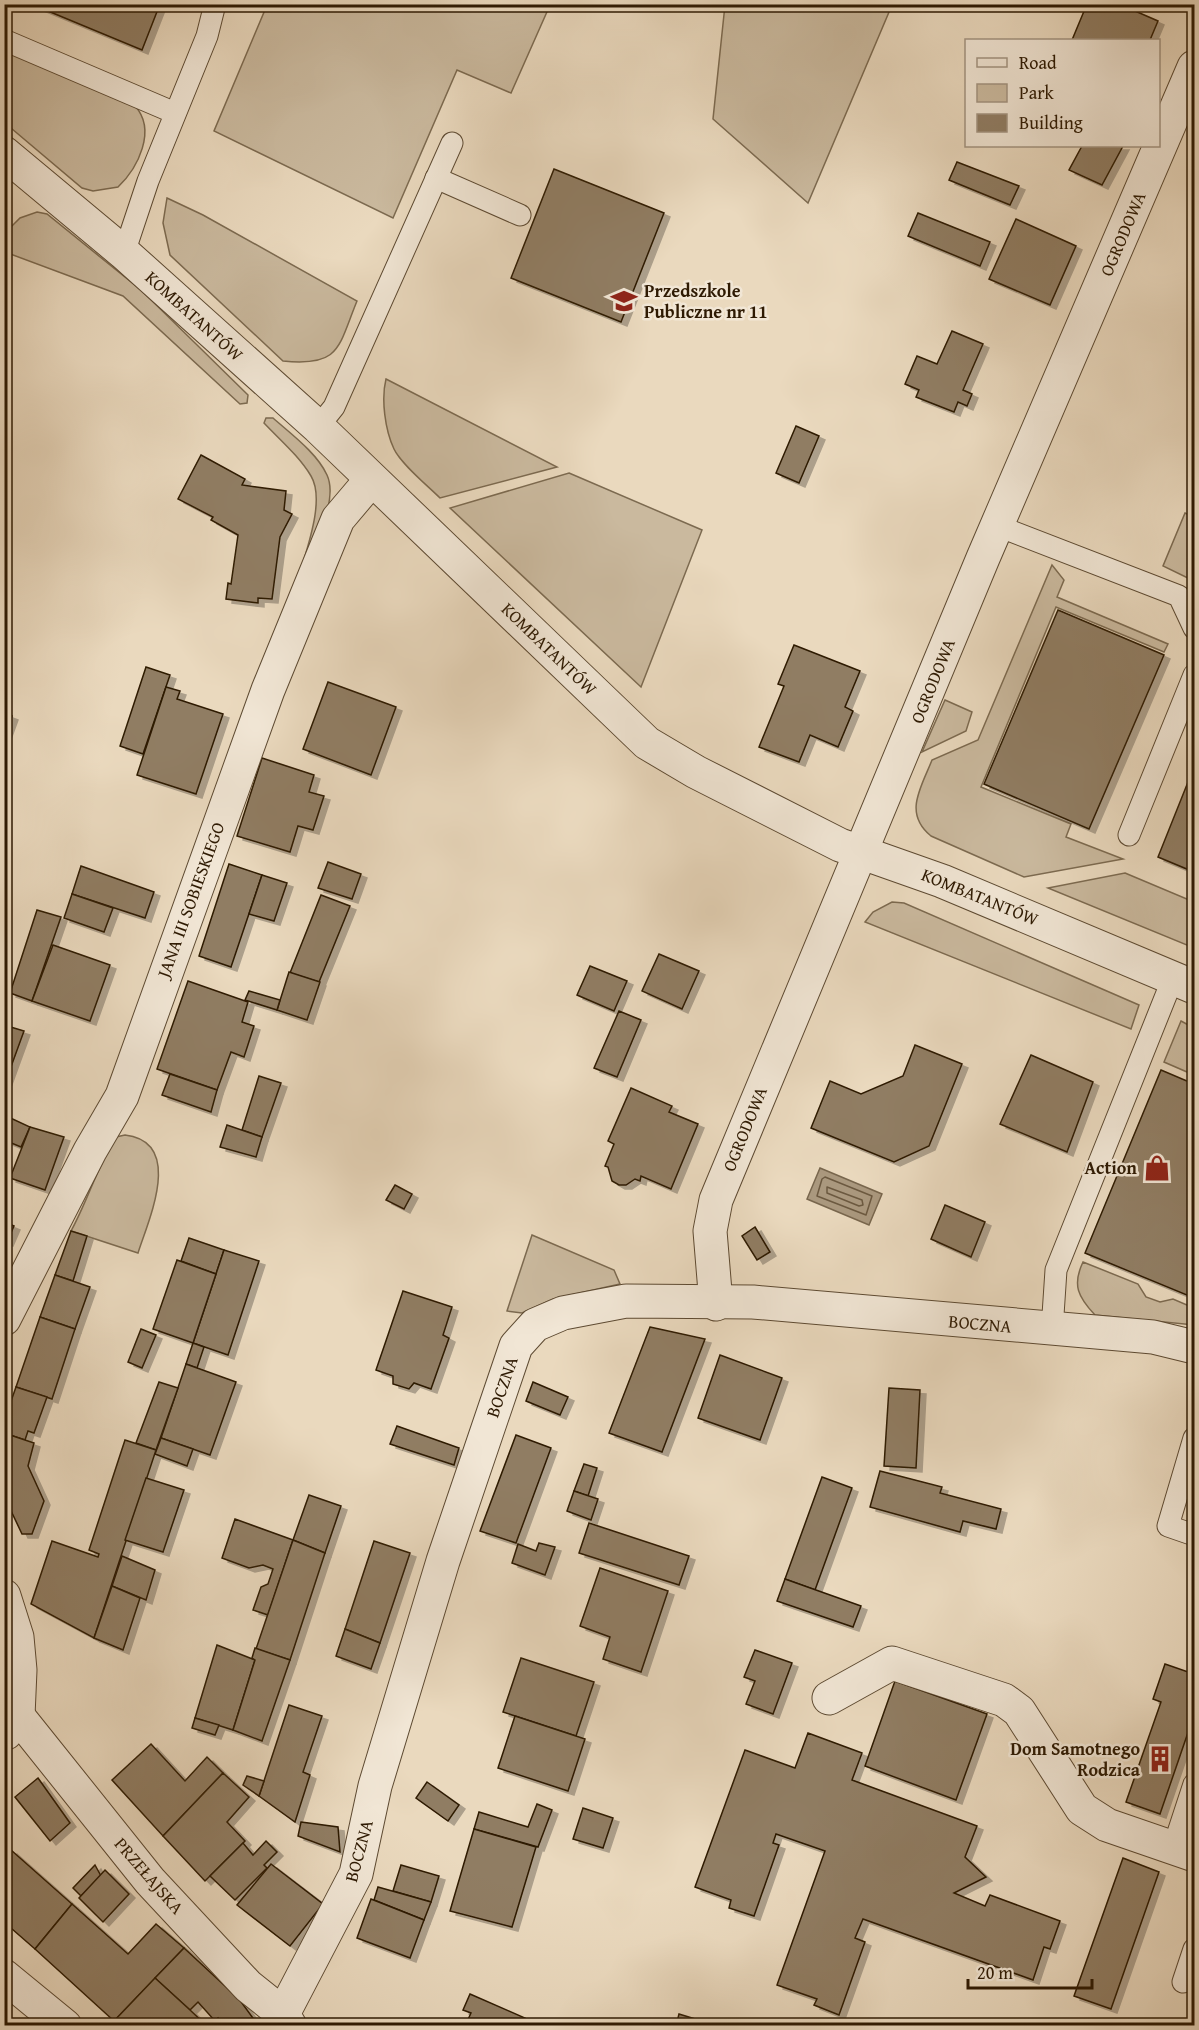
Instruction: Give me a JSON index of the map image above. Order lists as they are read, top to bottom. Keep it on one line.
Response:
{"streets":{"street":["OGRODOWA","KOMBATANTÓW","JANA III SOBIESKIEGO","BOCZNA","PRZEŁAJSKA"]},"crossings":[["OGRODOWA","KOMBATANTÓW"],["OGRODOWA","BOCZNA"],["KOMBATANTÓW","JANA III SOBIESKIEGO"],["BOCZNA","PRZEŁAJSKA"]],"places":{"school or university":["Przedszkole Publiczne nr 11"],"shop":["Action"],"building":["Dom Samotnego Rodzica"]},"legend":["Road","Park","Building"],"scale_bar":"20 m"}
